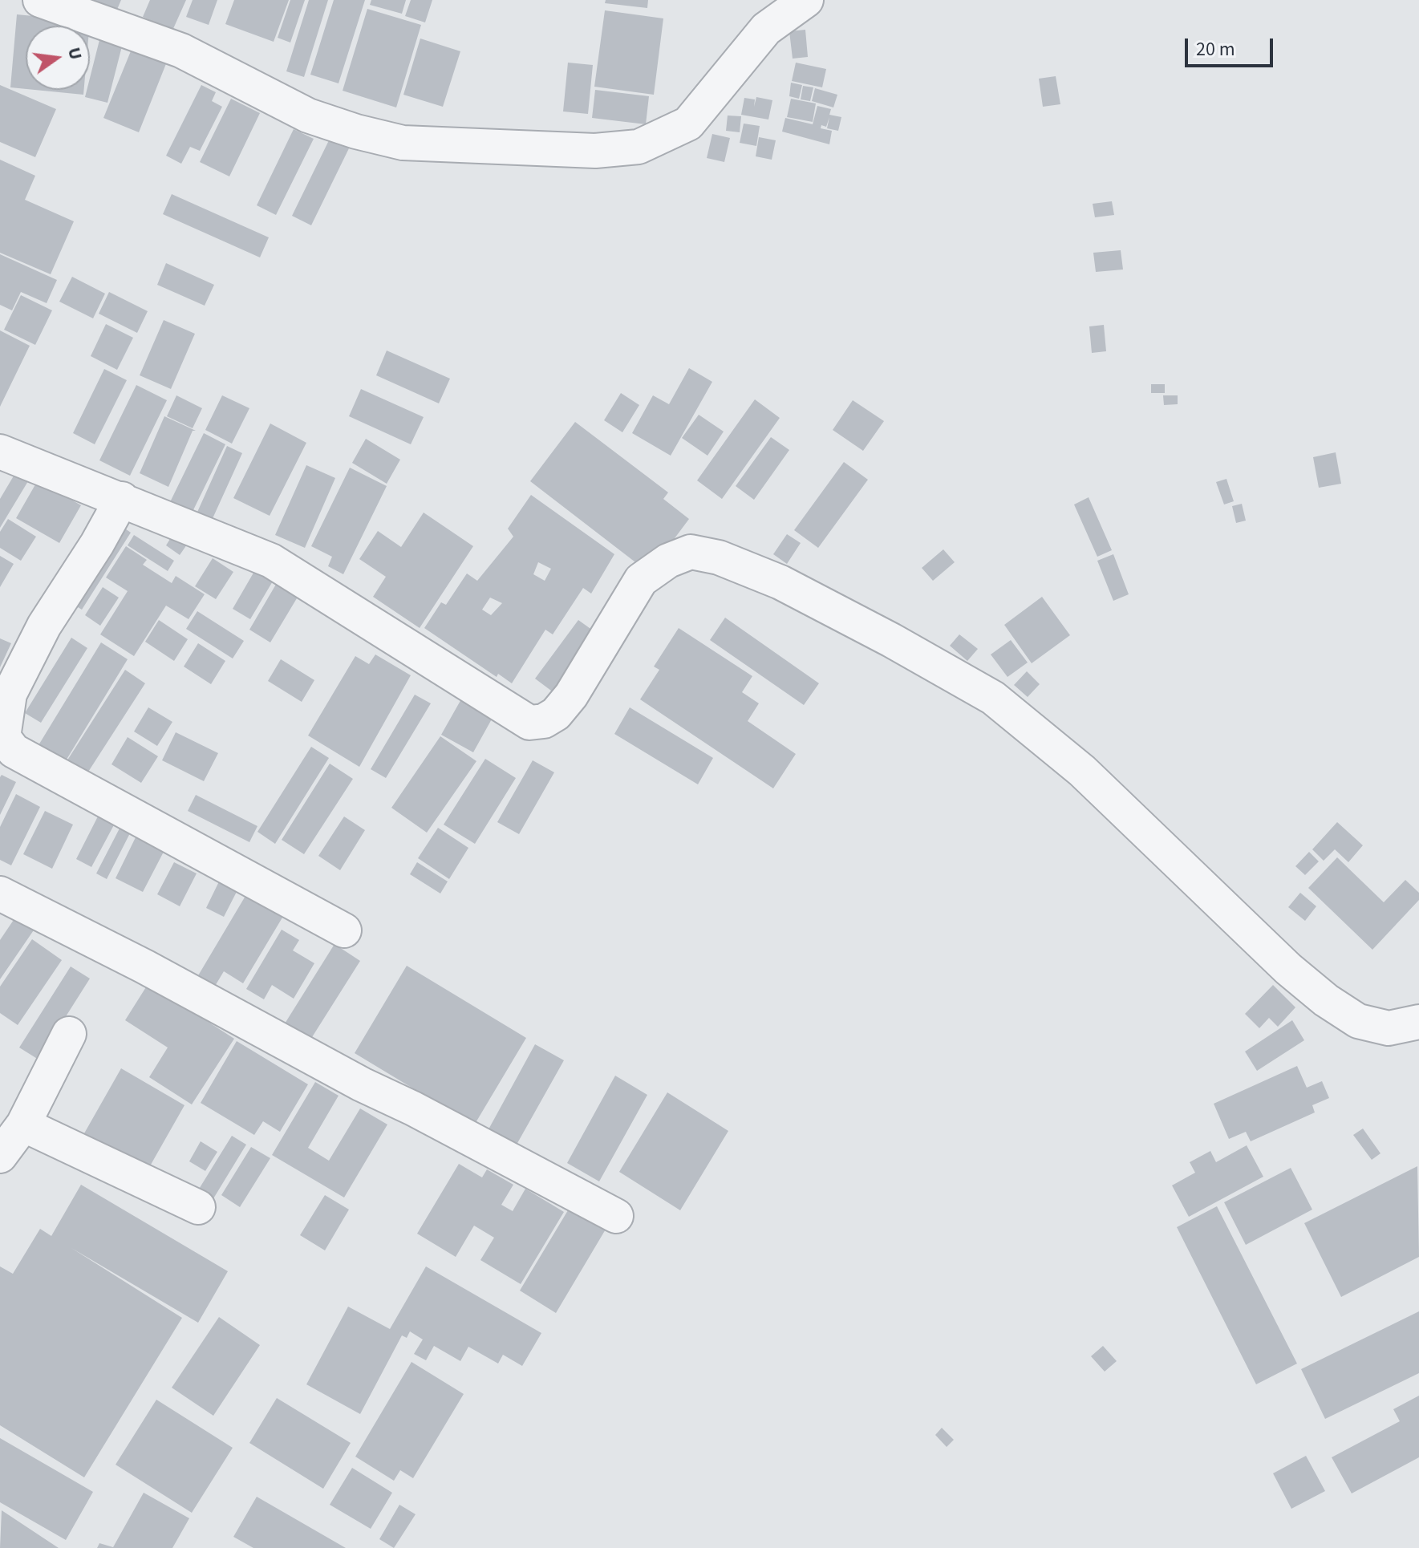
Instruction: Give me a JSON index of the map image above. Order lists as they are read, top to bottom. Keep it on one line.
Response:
{"scale_bar":"20 m","north":"right"}
